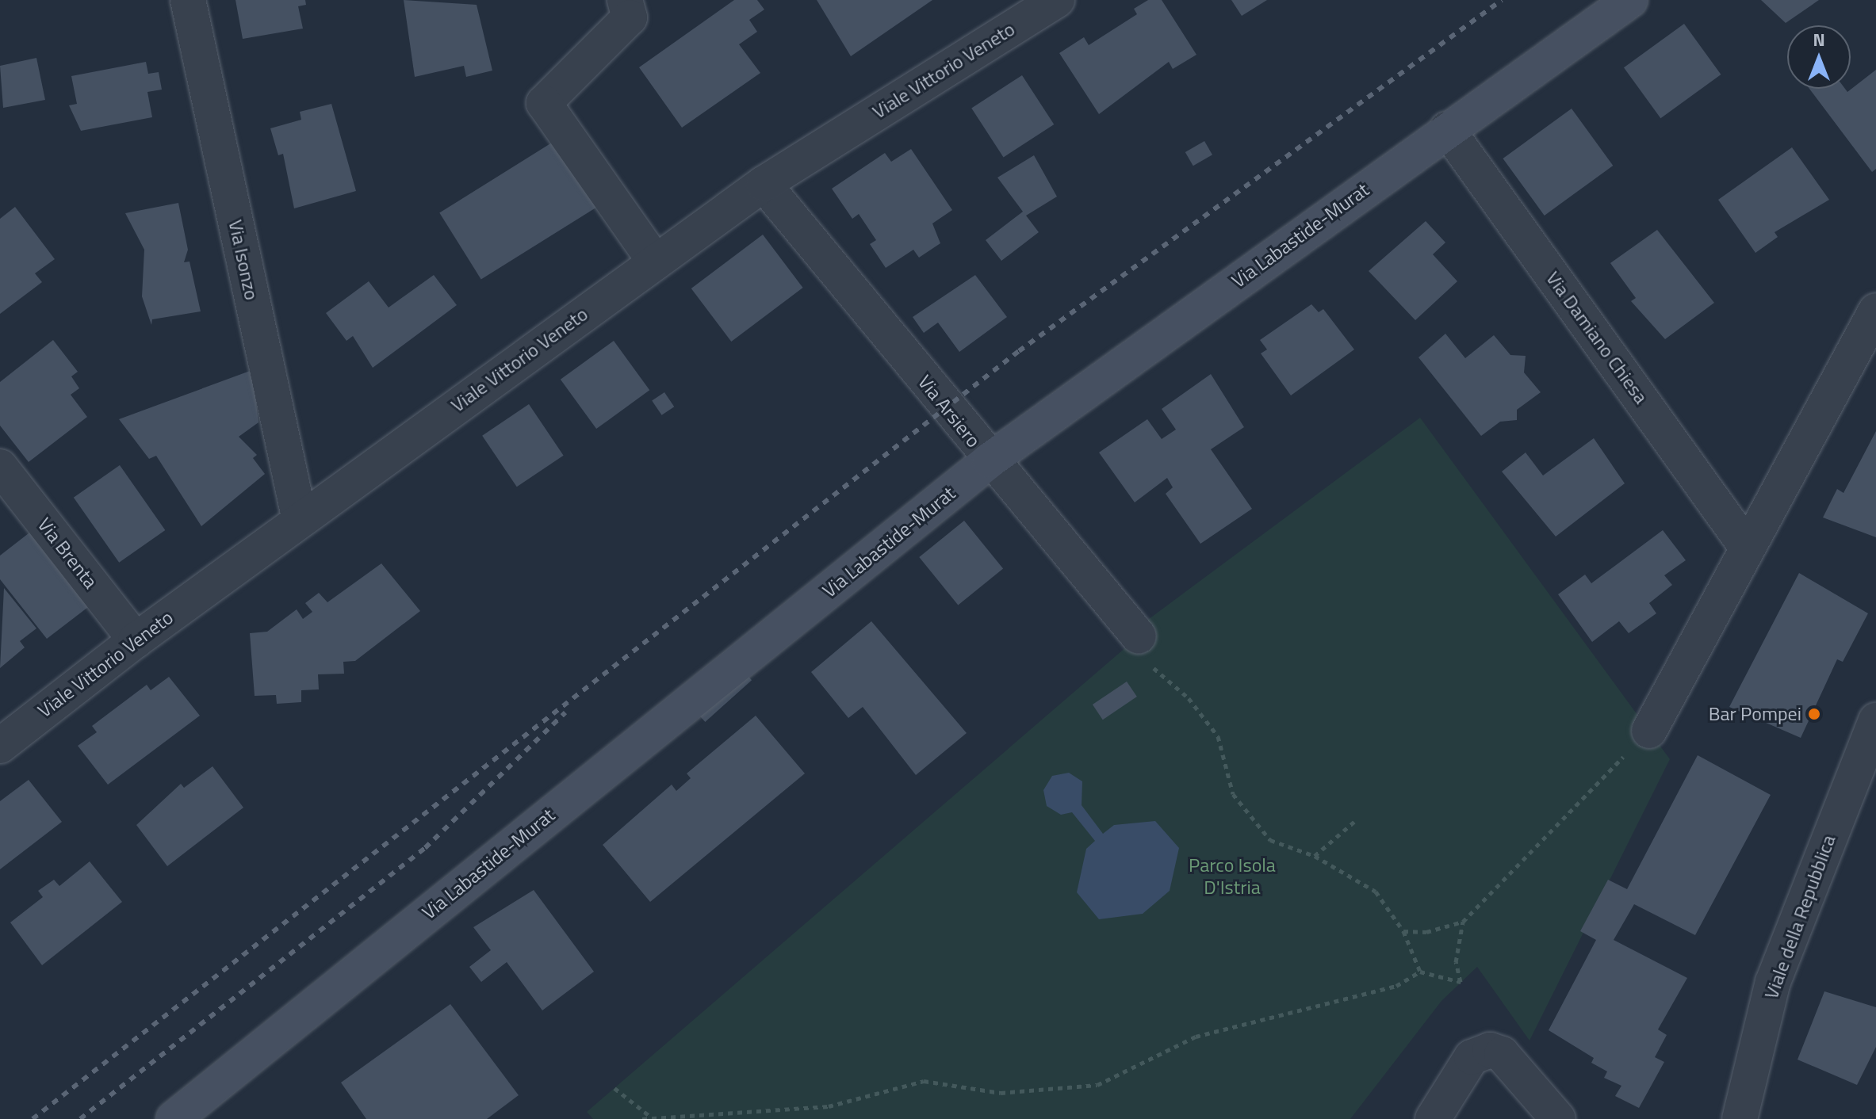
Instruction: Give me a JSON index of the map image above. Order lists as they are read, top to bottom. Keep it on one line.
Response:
{"streets":{"street":["Viale Vittorio Veneto","Via Labastide-Murat","Via Isonzo","Via Damiano Chiesa","Via Arsiero","Via Brenta","Viale della Repubblica"]},"crossings":[["Viale Vittorio Veneto","Via Isonzo"],["Viale Vittorio Veneto","Via Arsiero"],["Viale Vittorio Veneto","Via Brenta"],["Via Labastide-Murat","Via Damiano Chiesa"],["Via Labastide-Murat","Via Arsiero"]],"parks":["Parco Isola D'Istria"],"places":["Bar Pompei"],"north":"top"}
